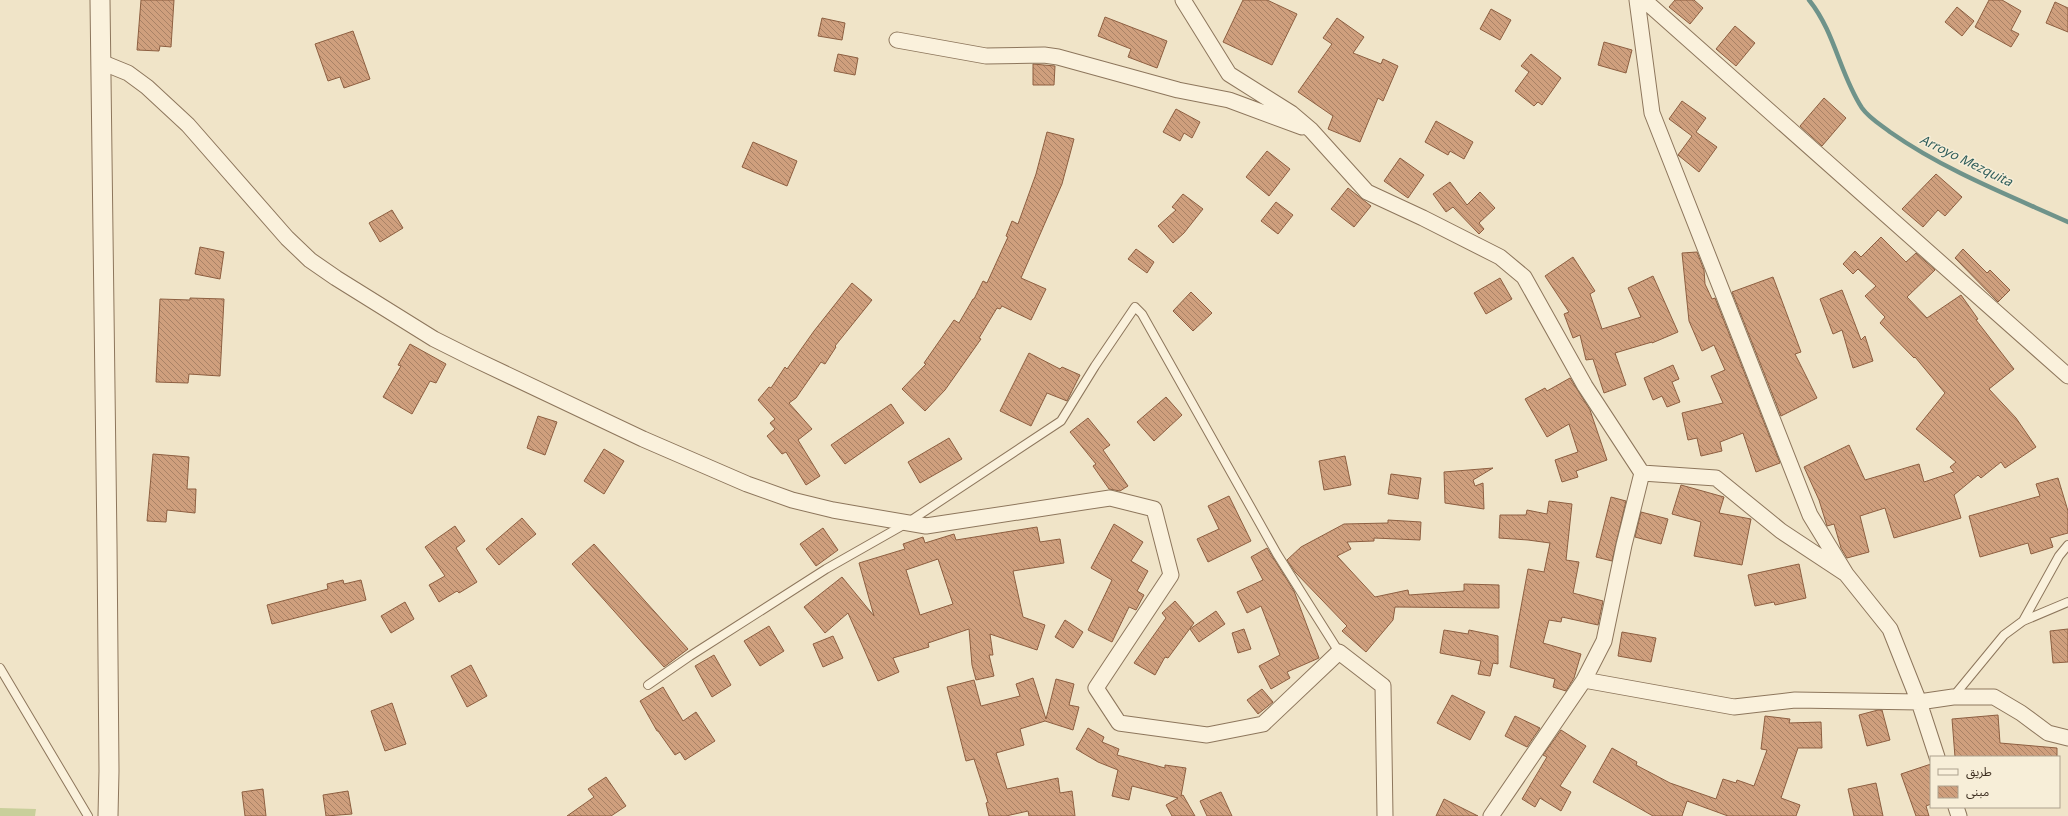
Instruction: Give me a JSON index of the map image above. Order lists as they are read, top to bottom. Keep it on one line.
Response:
{"water":["Arroyo Mezquita"],"legend":["طريق","مبنى"]}
